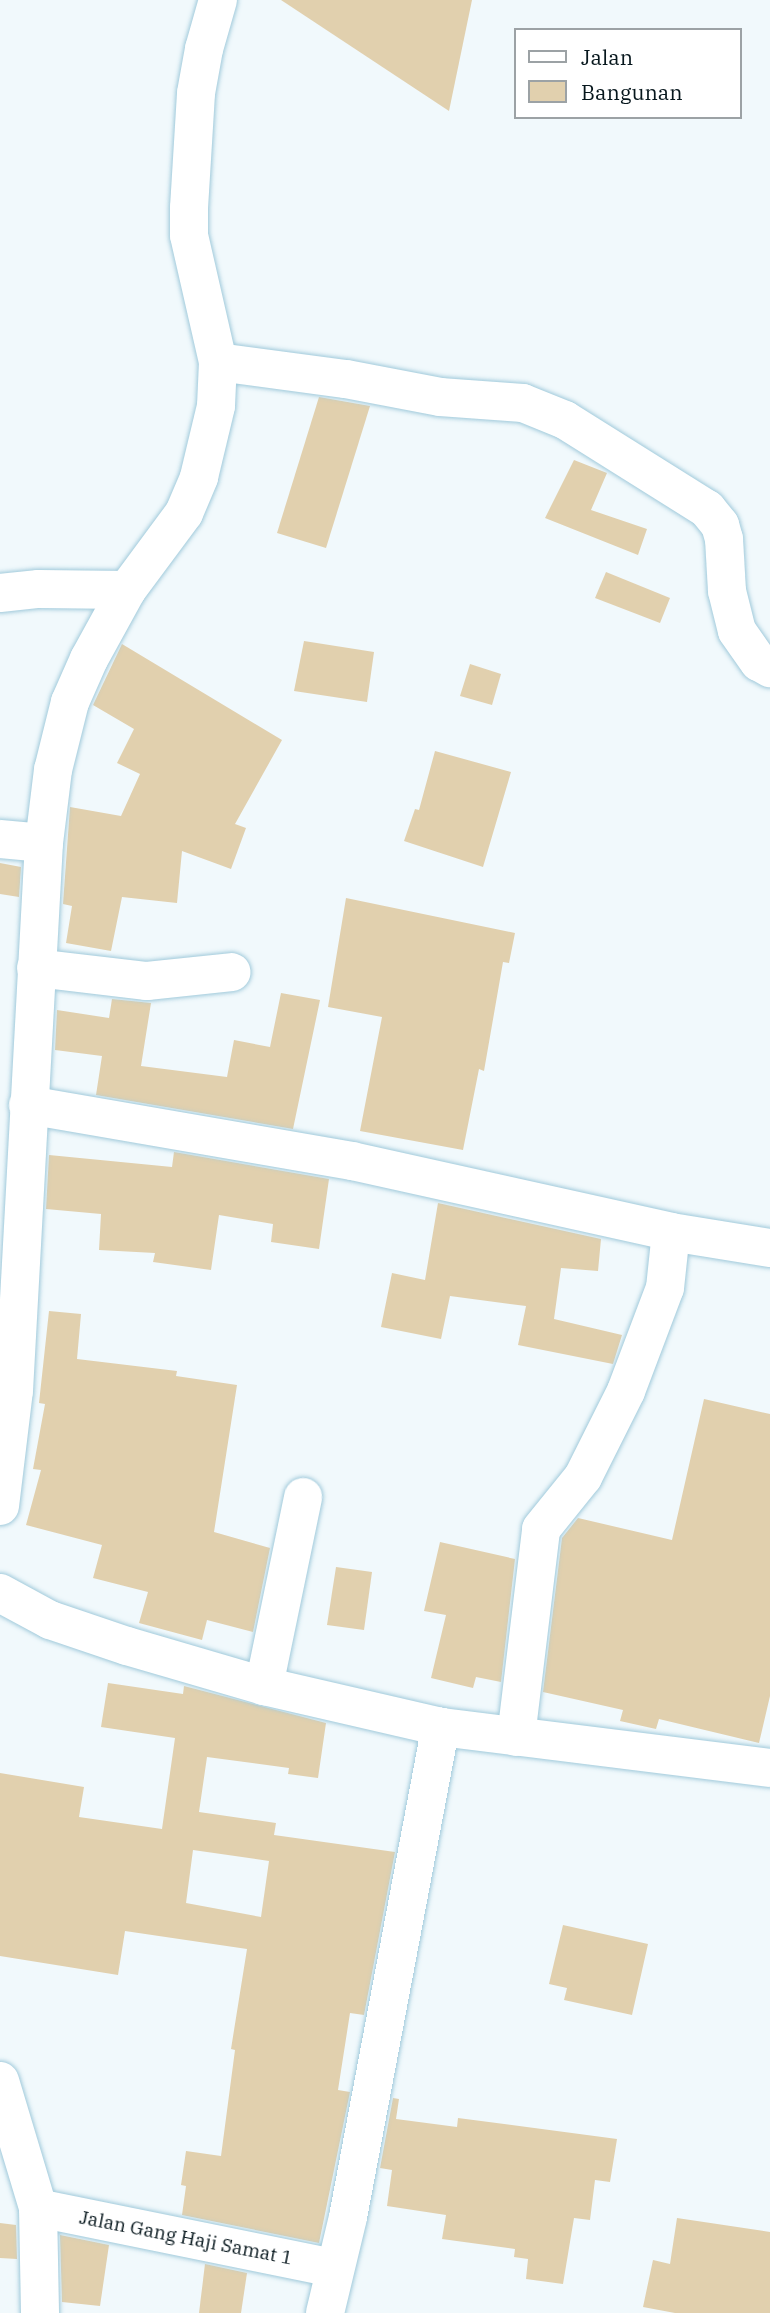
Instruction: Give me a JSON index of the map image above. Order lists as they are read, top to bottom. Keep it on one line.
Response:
{"streets":{"street":["Jalan Gang Haji Samat 1"]},"legend":["Jalan","Bangunan"]}
